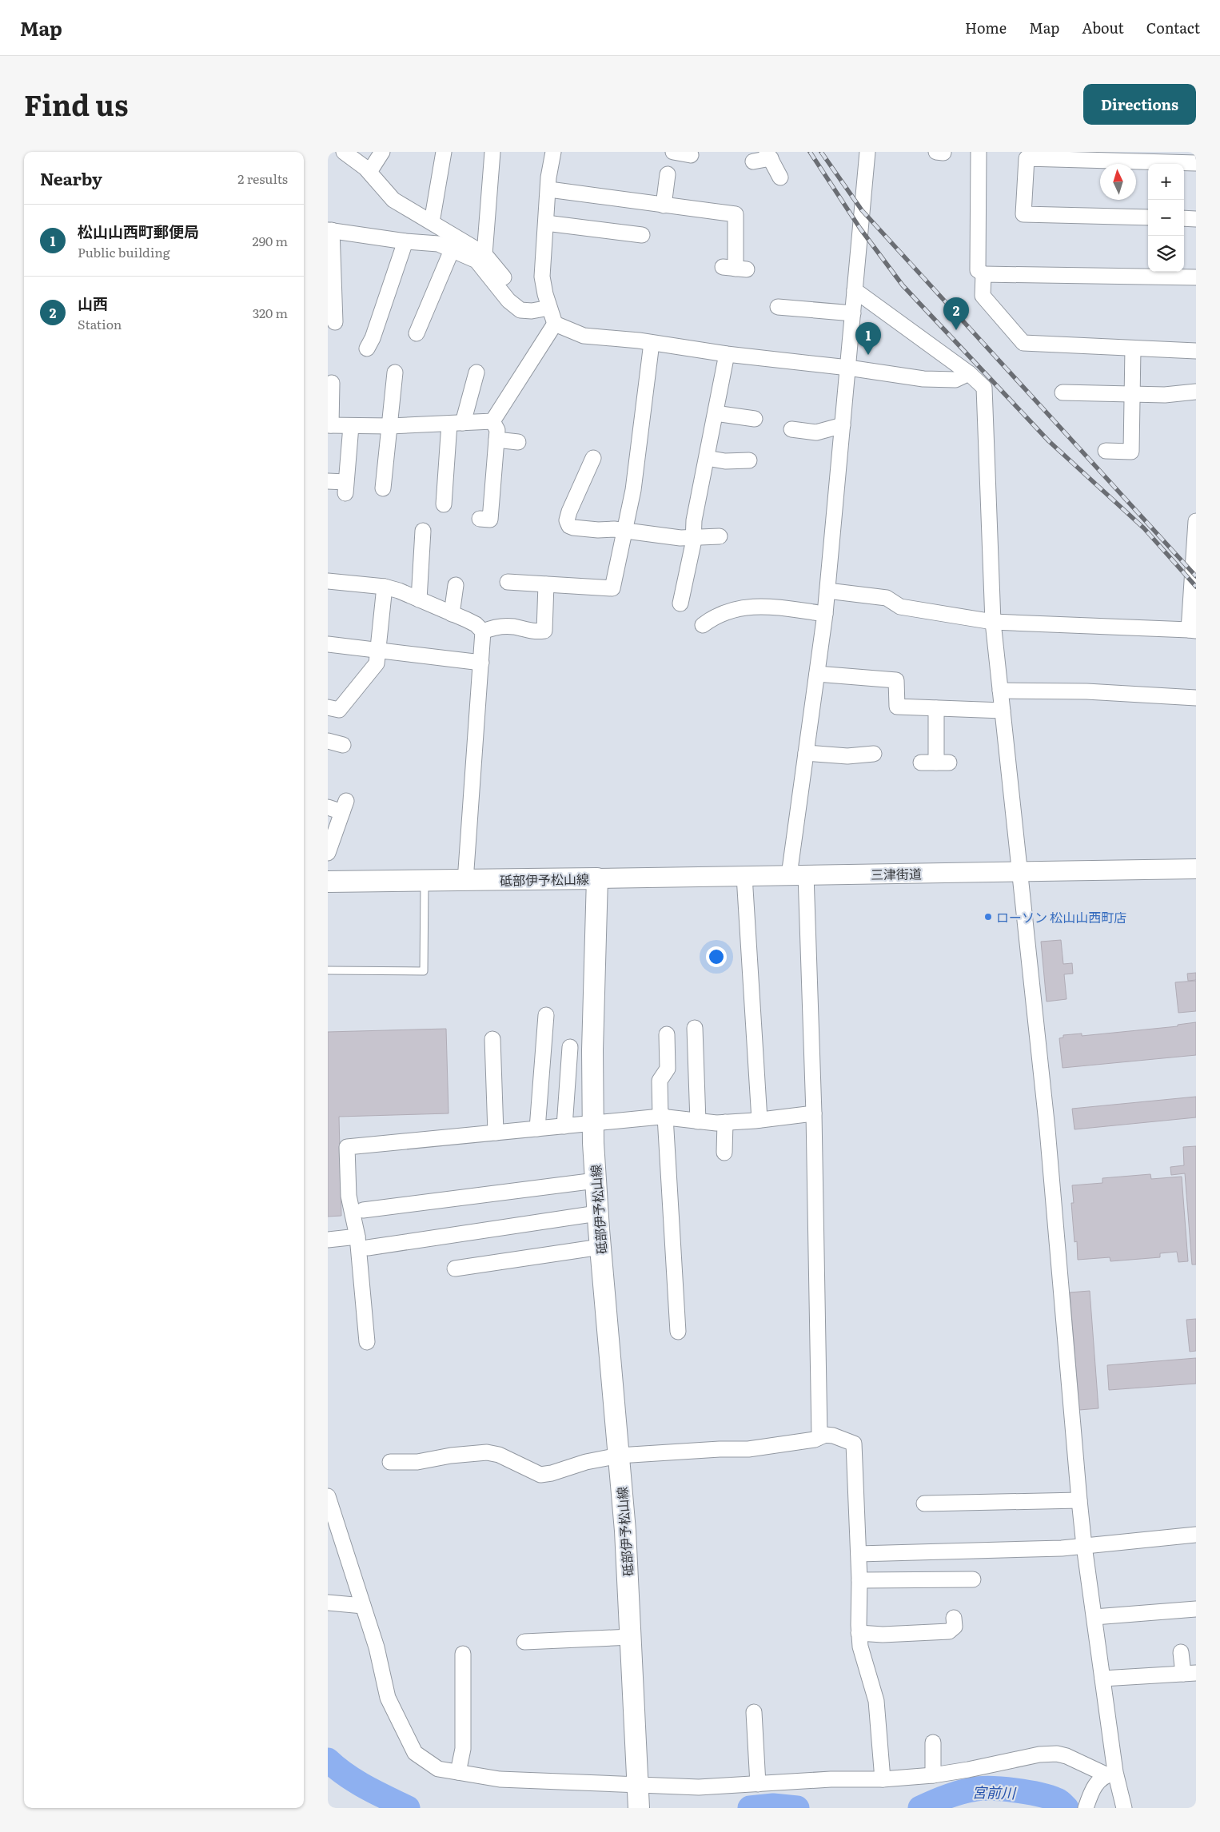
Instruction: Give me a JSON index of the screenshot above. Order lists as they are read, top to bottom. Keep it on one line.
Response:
{"streets":{"main road":["砥部伊予松山線"],"street":["三津街道"]},"crossings":[["三津街道","砥部伊予松山線"]],"water":["宮前川"],"places":["ローソン 松山山西町店"],"north":"top","page":{"header":"Map","nav":["Home","Map","About","Contact"],"title":"Find us","buttons":"Directions","heading":["Nearby","2 results"],"map_buttons":["+","−"],"list":[{"mark":"1","name":"松山山西町郵便局","note":"Public building","value":"290 m"},{"mark":"2","name":"山西","note":"Station","value":"320 m"}],"pins":["2","1"]}}
